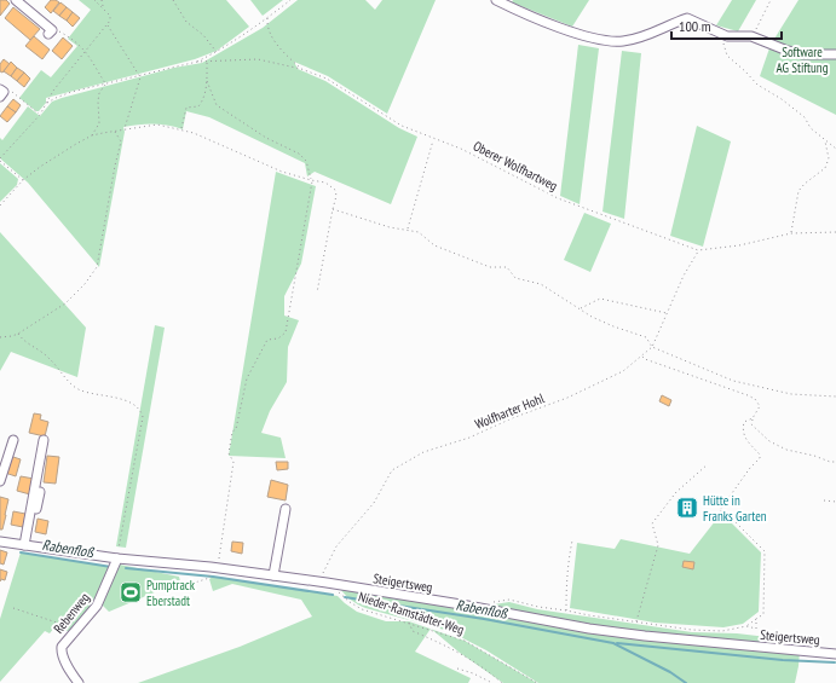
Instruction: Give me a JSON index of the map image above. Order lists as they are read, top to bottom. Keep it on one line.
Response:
{"streets":{"street":["Steigertsweg","Rebenweg"],"path":["Oberer Wolfhartweg","Wolfharter Hohl","Nieder-Ramstädter-Weg"]},"crossings":[["Oberer Wolfhartweg","Wolfharter Hohl"],["Wolfharter Hohl","Steigertsweg"],["Steigertsweg","Rebenweg"],["Steigertsweg","Nieder-Ramstädter-Weg"]],"water":["Rabenfloß"],"parks":["Software AG Stiftung"],"places":{"building":["Hütte in Franks Garten"],"sports":["Pumptrack Eberstadt"]},"scale_bar":"100 m"}
